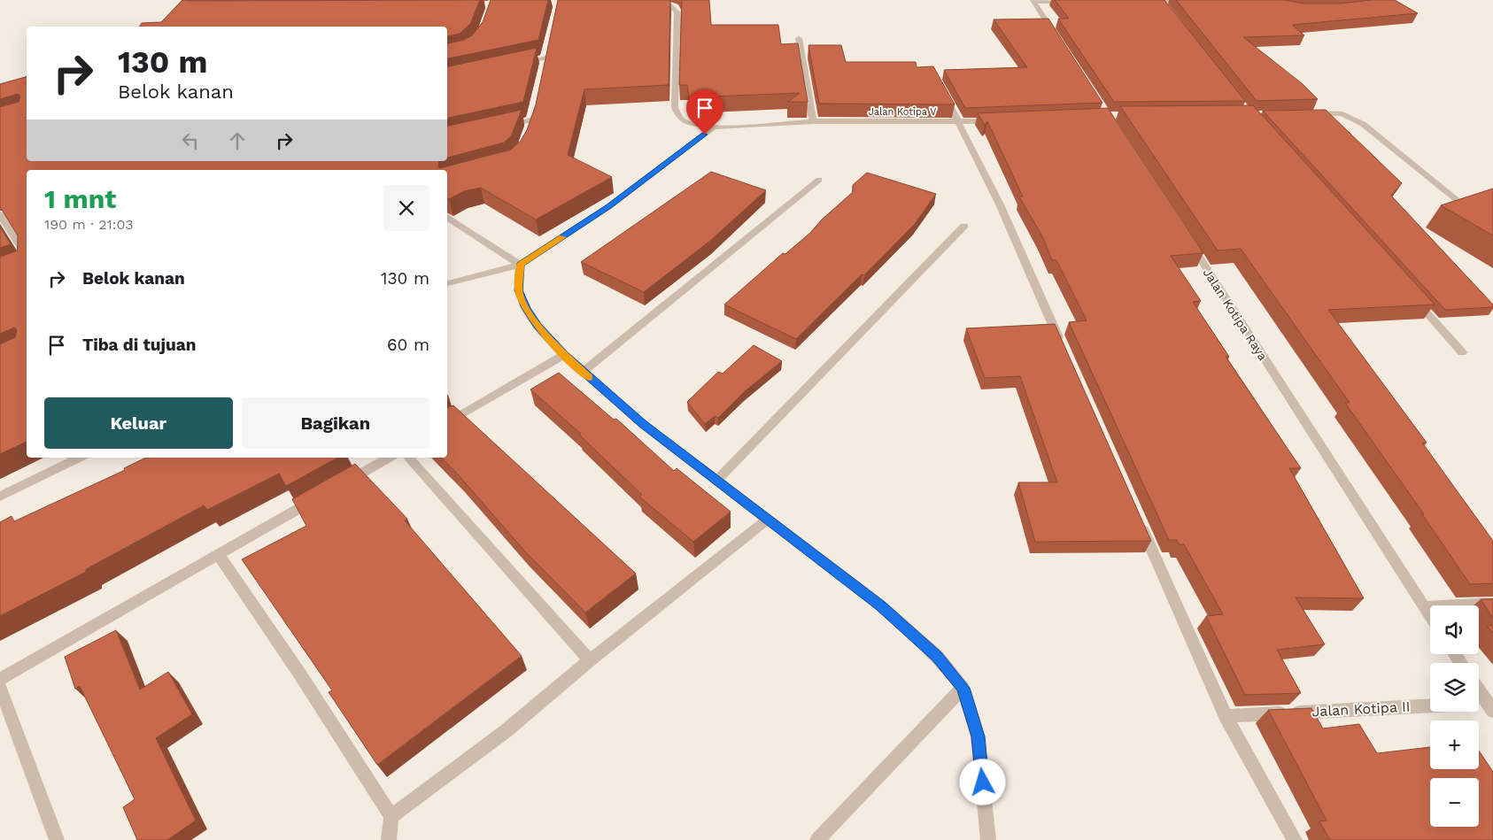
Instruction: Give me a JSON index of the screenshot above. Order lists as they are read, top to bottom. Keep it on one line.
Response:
{"streets":{"street":["Jalan Kotipa V","Jalan Kotipa Raya","Jalan Kotipa II"]},"page":{"turn":["130 m","Belok kanan"],"heading":["1 mnt","190 m · 21:03"],"list":[{"name":"Belok kanan","value":"130 m"},{"name":"Tiba di tujuan","value":"60 m"}],"buttons":["Keluar","Bagikan"],"map_buttons":["+","−"]}}
